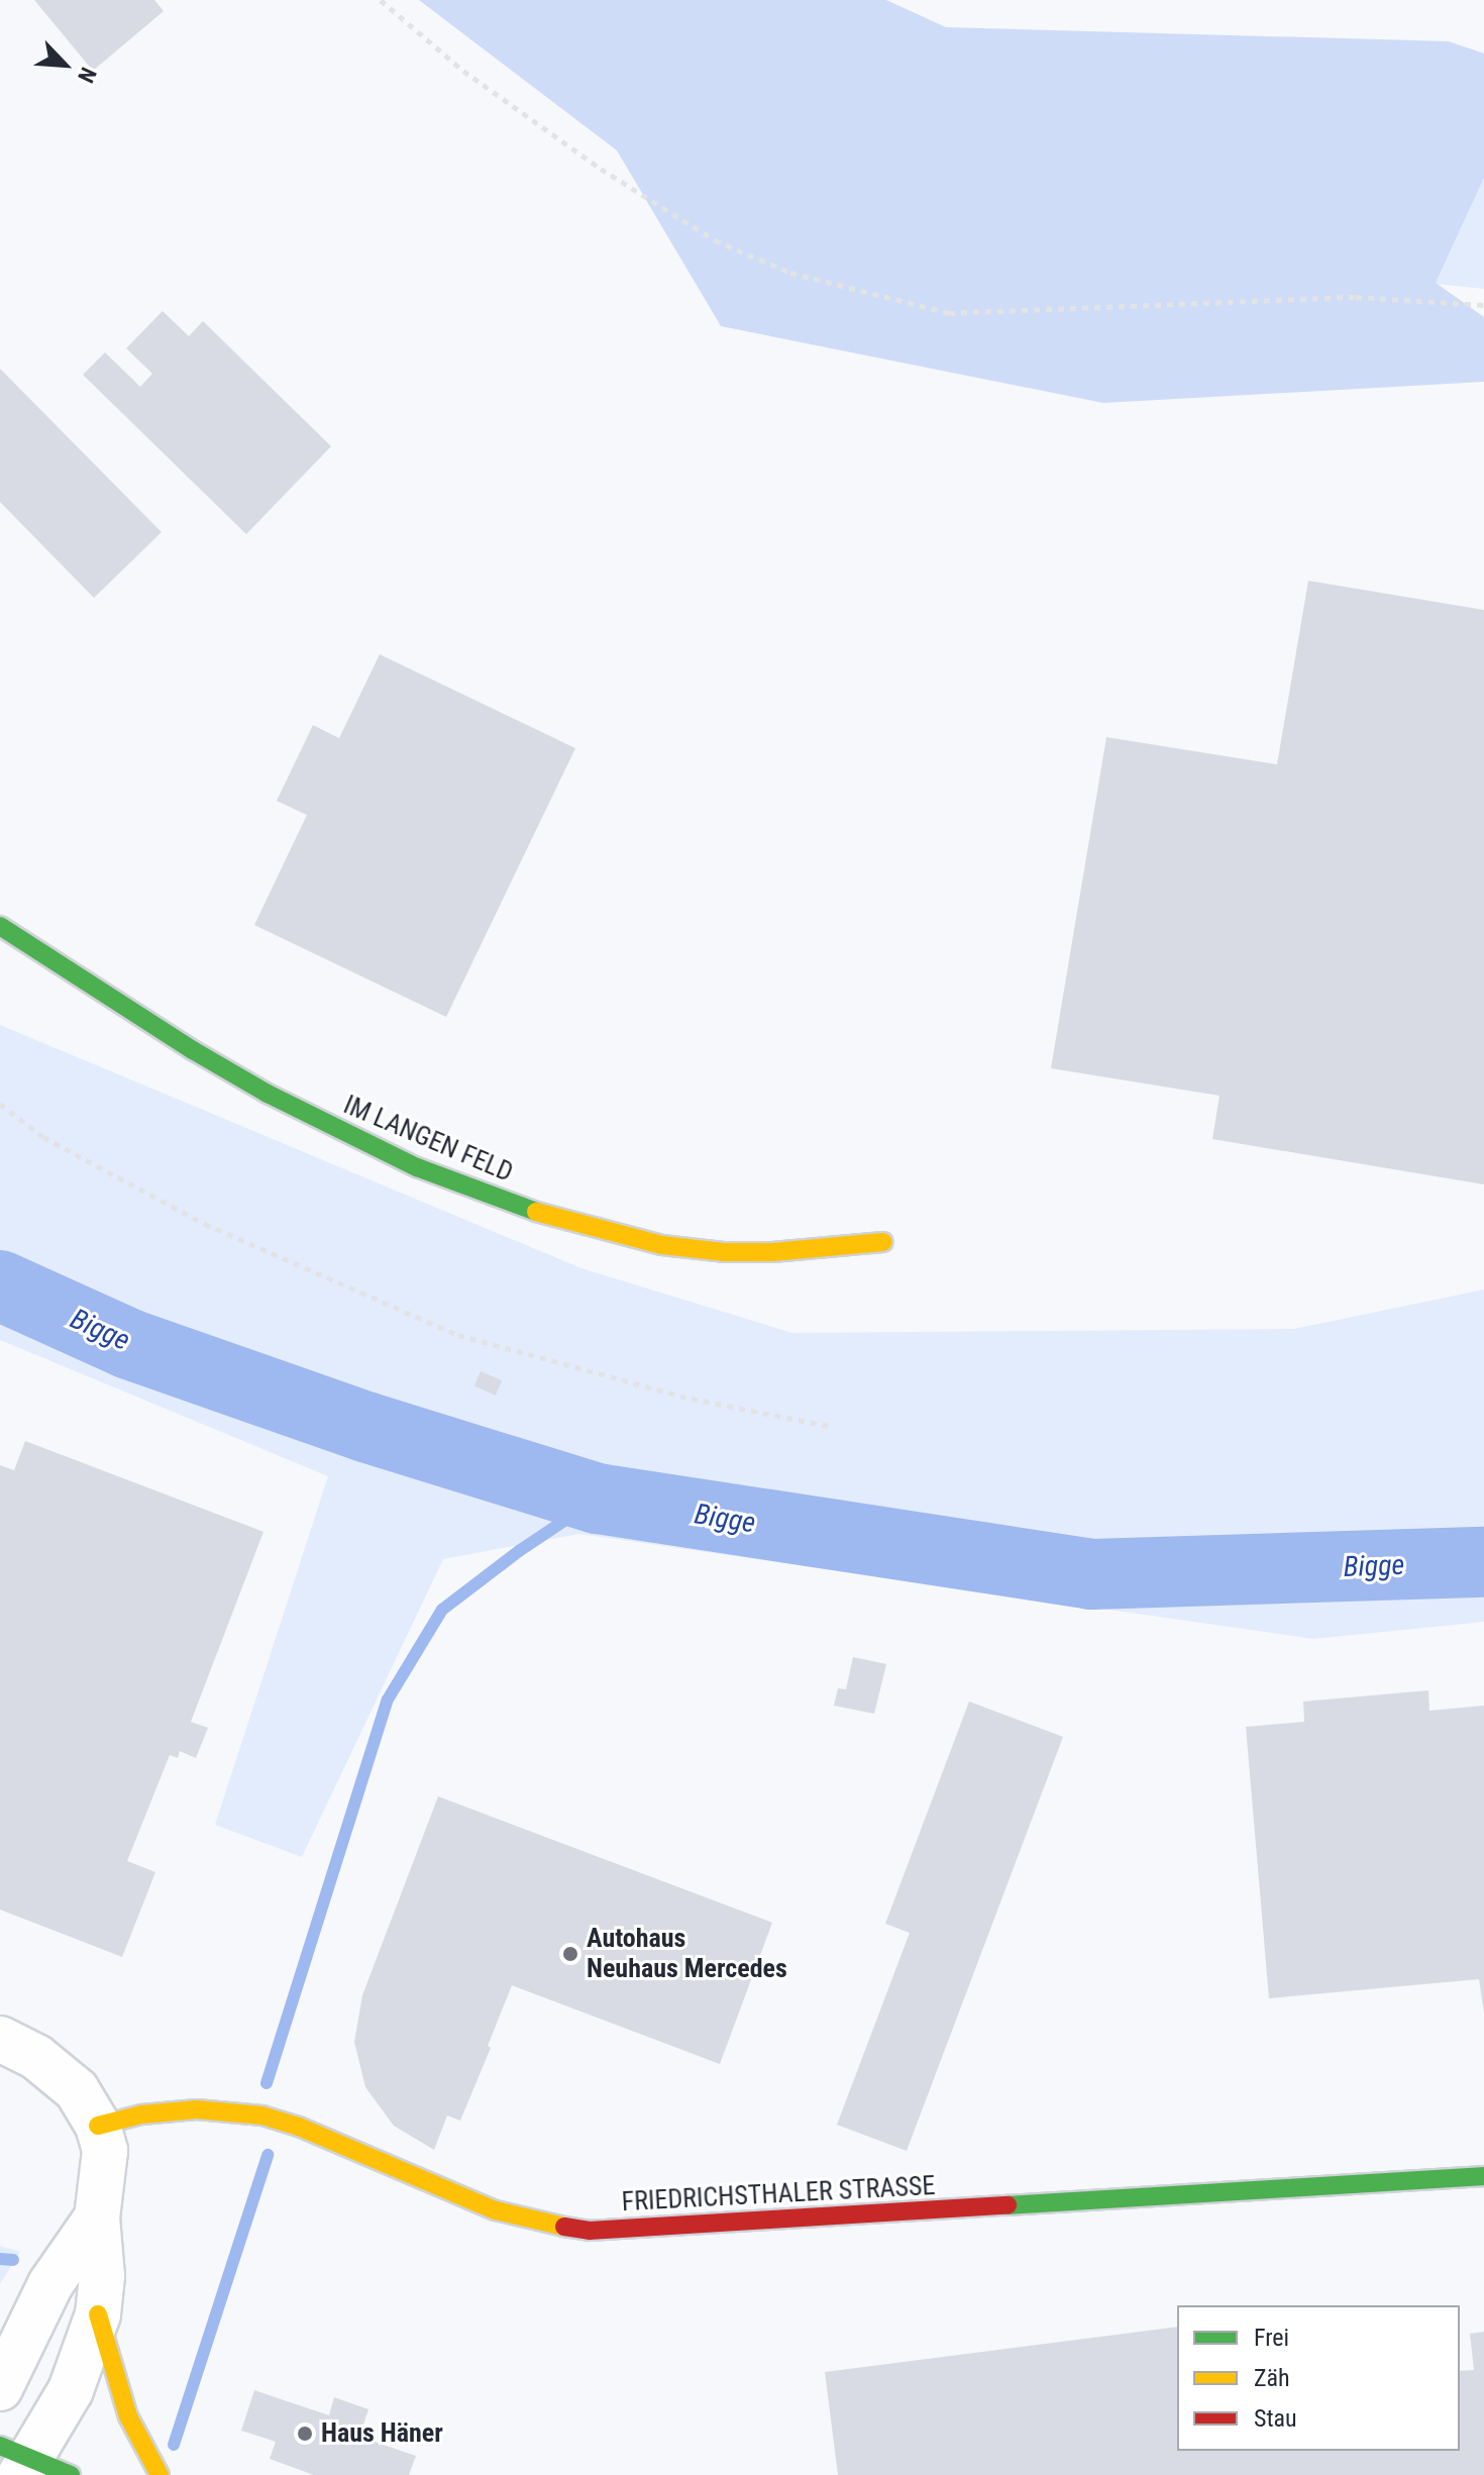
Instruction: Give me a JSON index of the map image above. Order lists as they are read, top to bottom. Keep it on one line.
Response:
{"streets":{"street":["IM LANGEN FELD","FRIEDRICHSTHALER STRASSE"]},"water":["Bigge"],"places":["Autohaus Neuhaus Mercedes","Haus Häner"],"legend":["Frei","Zäh","Stau"],"north":"bottom right"}
